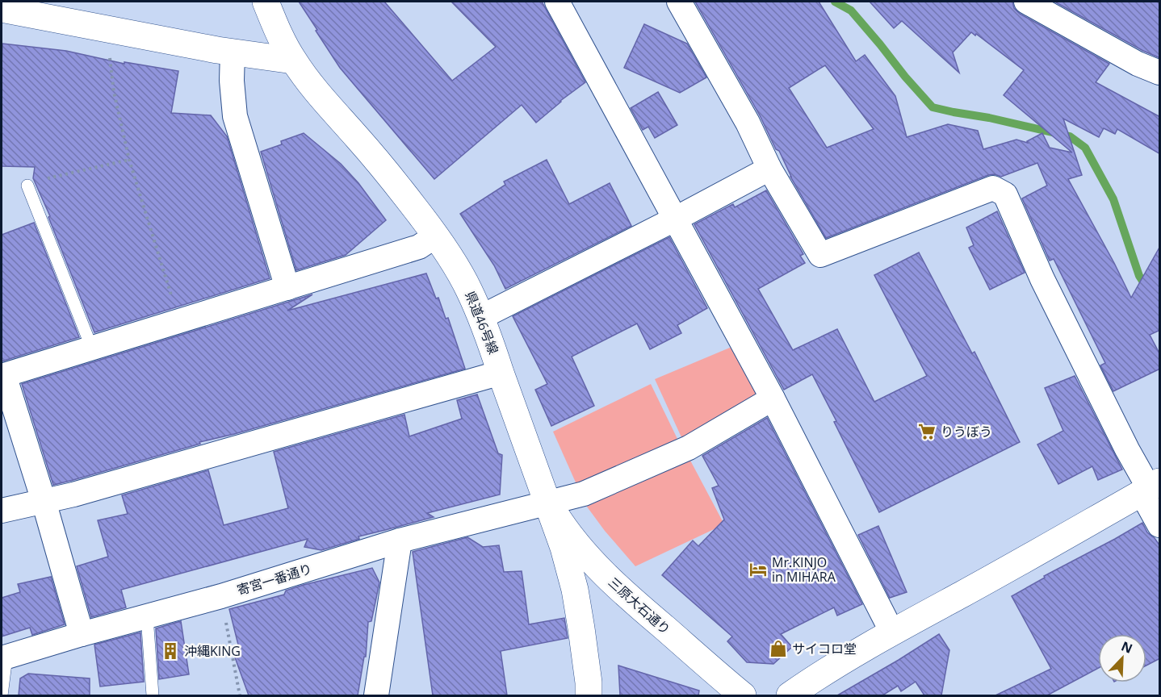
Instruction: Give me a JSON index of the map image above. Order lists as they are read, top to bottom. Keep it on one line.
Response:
{"streets":{"street":["県道46号線","寄宮一番通り","三原大石通り"]},"crossings":[["県道46号線","寄宮一番通り"],["県道46号線","三原大石通り"],["寄宮一番通り","三原大石通り"]],"places":{"supermarket":["りうぼう"],"hotel":["Mr.KINJO in MIHARA"],"shop":["サイコロ堂"],"building":["沖縄KING"]},"north":"top right"}
